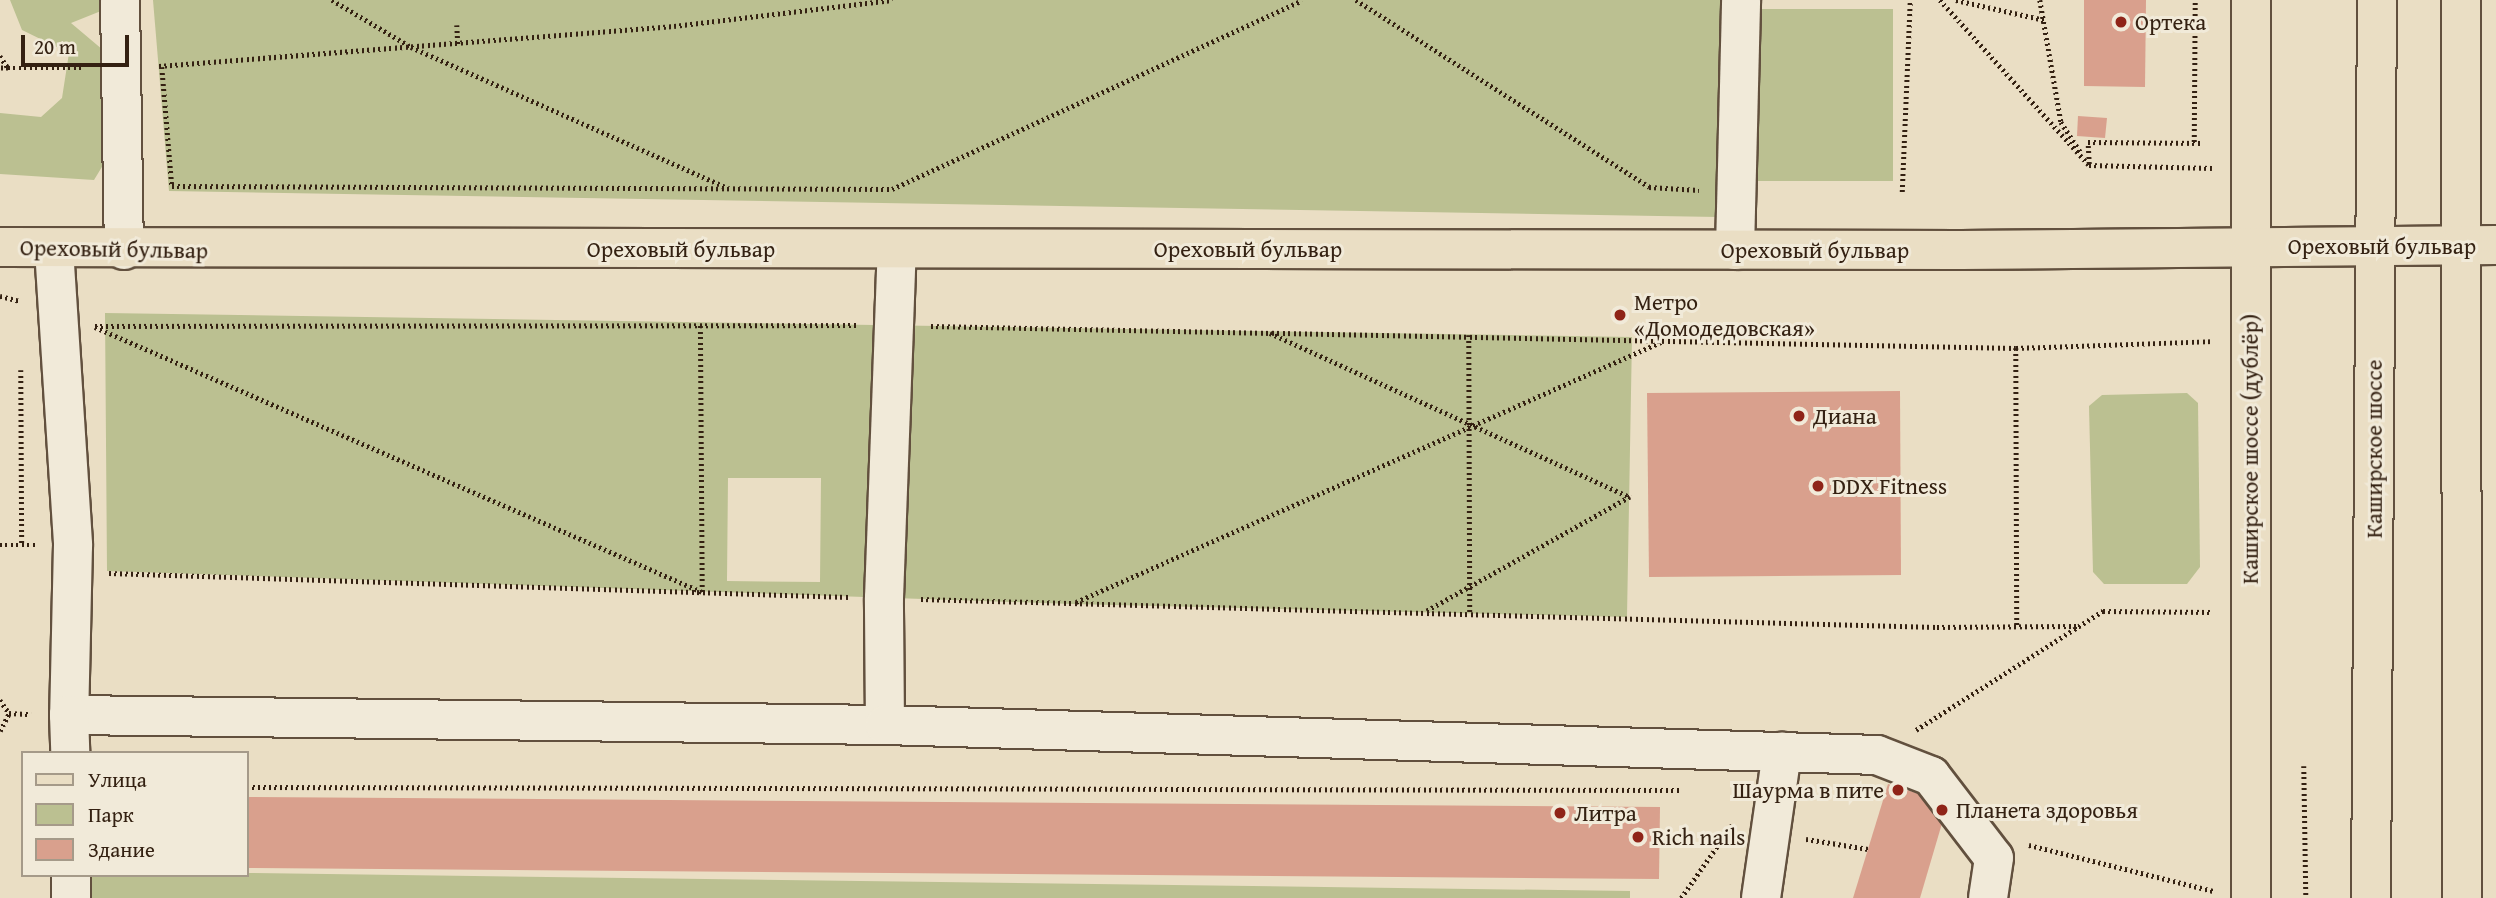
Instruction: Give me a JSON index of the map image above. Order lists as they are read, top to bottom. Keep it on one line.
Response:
{"streets":{"main road":["Ореховый бульвар","Каширское шоссе (дублёр)","Каширское шоссе"]},"crossings":[["Ореховый бульвар","Каширское шоссе (дублёр)"],["Ореховый бульвар","Каширское шоссе"]],"places":["Ортека","Метро «Домодедовская»","Диана","DDX Fitness","Шаурма в пите","Планета здоровья","Литра","Rich nails"],"legend":["Улица","Парк","Здание"],"scale_bar":"20 m"}
